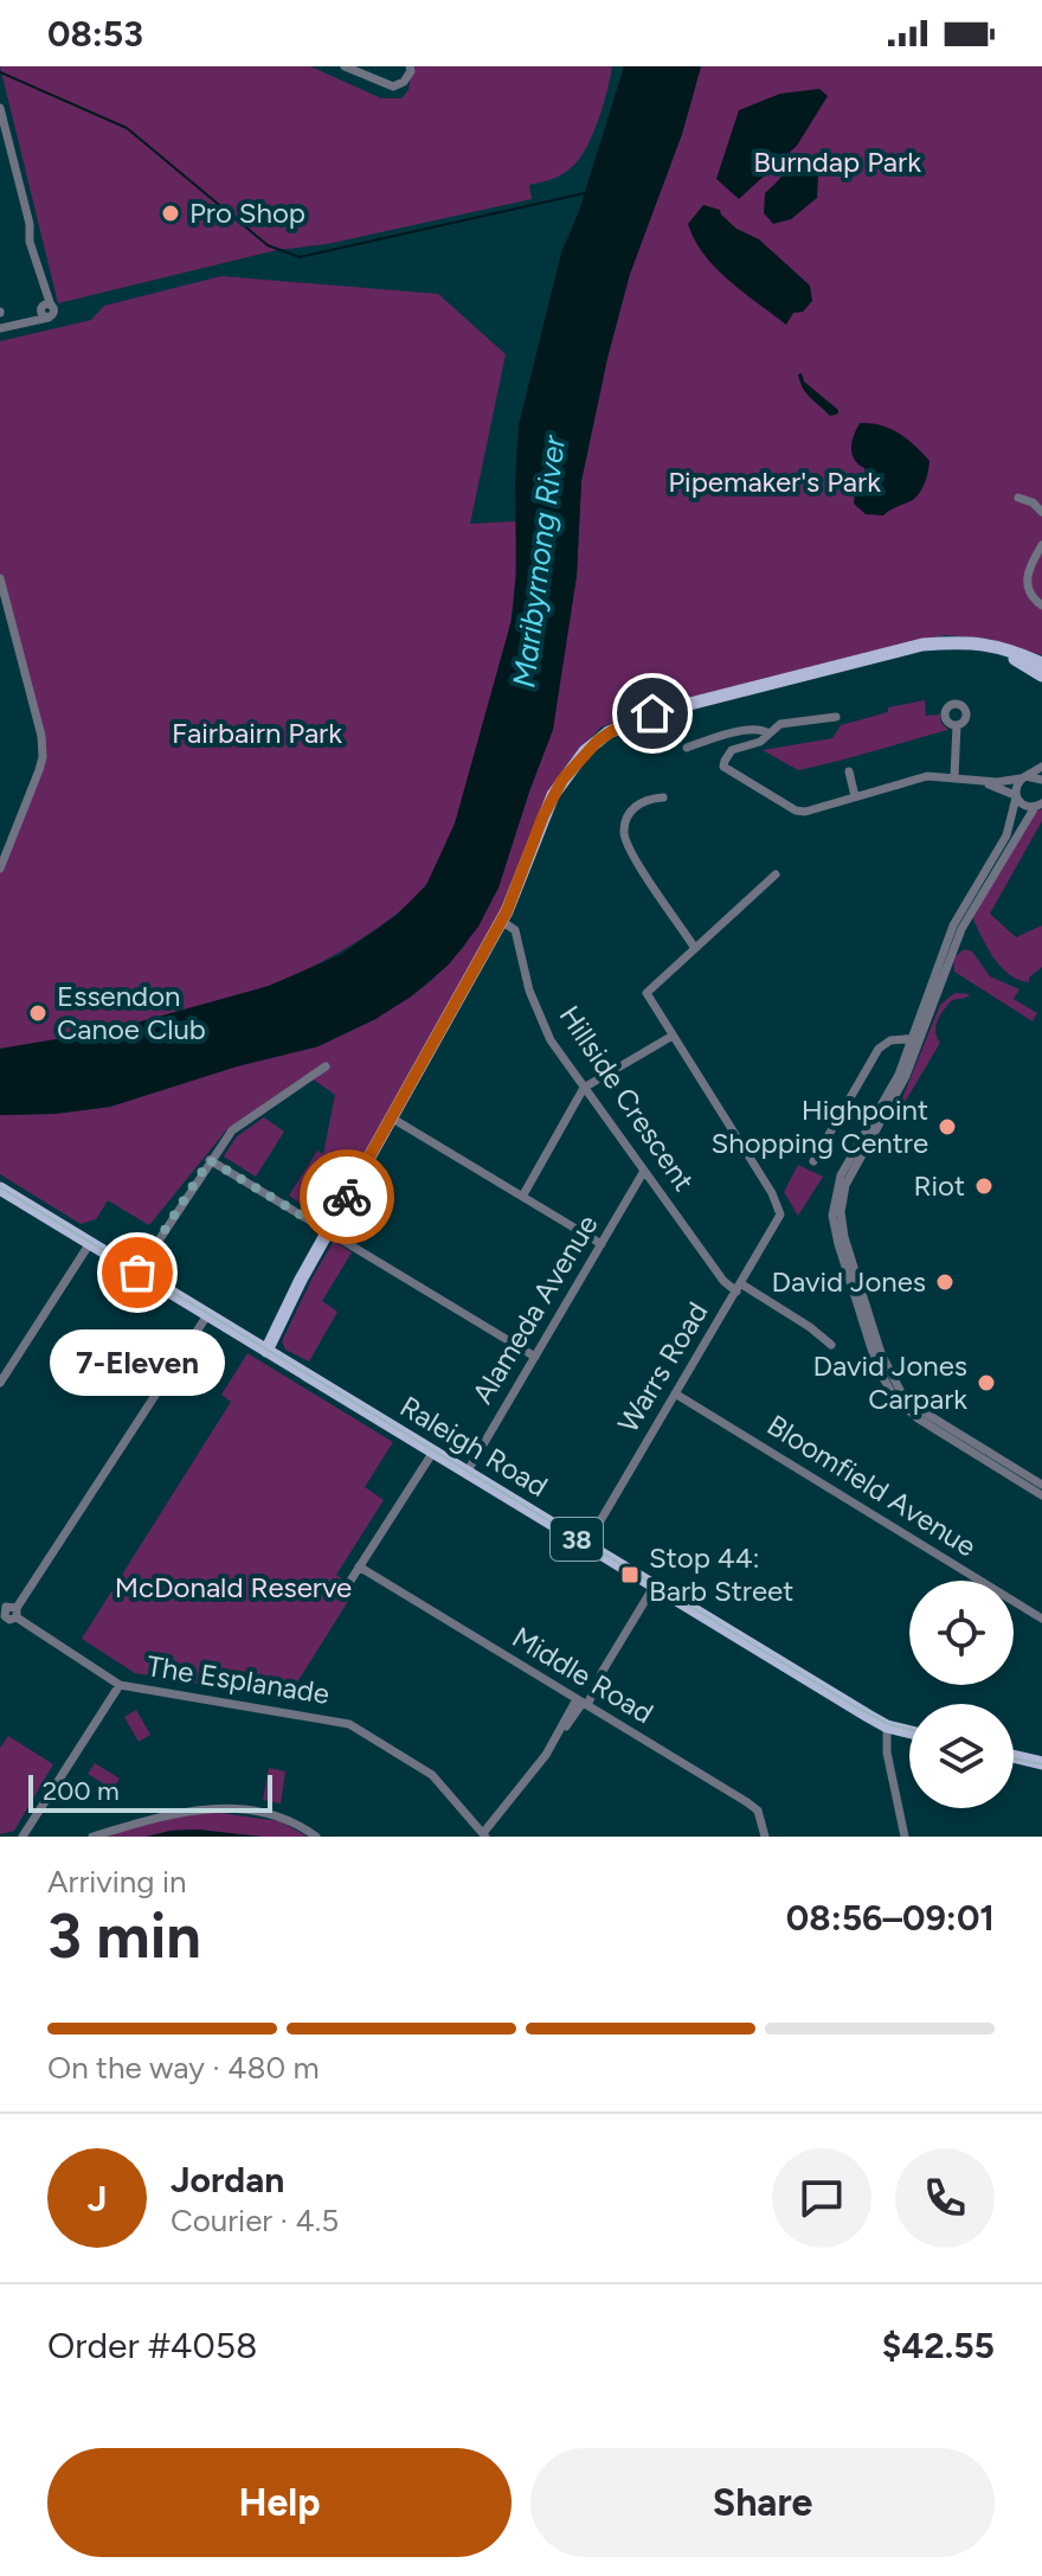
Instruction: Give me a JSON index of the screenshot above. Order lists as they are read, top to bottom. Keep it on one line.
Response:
{"streets":{"main road":["Raleigh Road","38"],"street":["Hillside Crescent","Alameda Avenue","Warrs Road","Bloomfield Avenue","Middle Road","The Esplanade"]},"crossings":[["Hillside Crescent","Alameda Avenue"],["Hillside Crescent","Warrs Road"],["Alameda Avenue","Raleigh Road"],["Warrs Road","Raleigh Road"],["Warrs Road","Bloomfield Avenue"]],"water":["Maribyrnong River"],"parks":["Burndap Park","Pipemaker's Park","Fairbairn Park","McDonald Reserve"],"places":{"other":["Pro Shop","Essendon Canoe Club","Highpoint Shopping Centre","Riot","7-Eleven","David Jones","David Jones Carpark"],"transit":["Stop 44: Barb Street"]},"scale_bar":"200 m","page":{"status":"08:53","bubble":"7-Eleven","scale":"200 m","heading":["3 min","Arriving in","08:56–09:01"],"panel":["Jordan","Courier · 4.5","Order #4058","$42.55"],"bar":"On the way · 480 m","round":"J","buttons":["Help","Share"]}}
